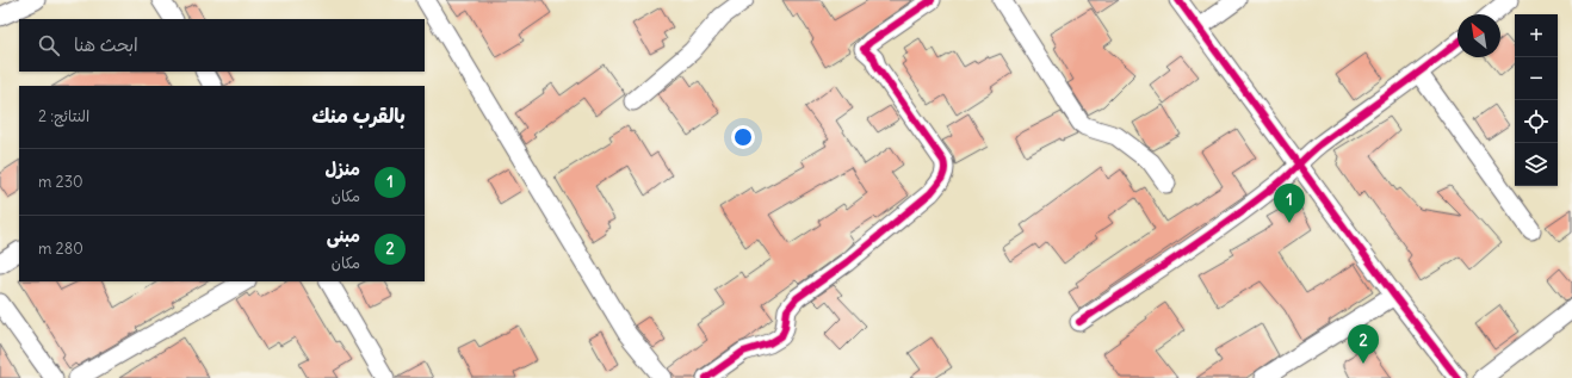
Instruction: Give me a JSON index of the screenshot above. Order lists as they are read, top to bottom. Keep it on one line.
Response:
{"north":"top left","page":{"map_buttons":["+","−"],"search":"ابحث هنا","heading":["بالقرب منك","النتائج: 2"],"list":[{"mark":"1","name":"منزل","note":"مكان","value":"230 m"},{"mark":"2","name":"مبنى","note":"مكان","value":"280 m"}],"pins":["1","2"]}}
